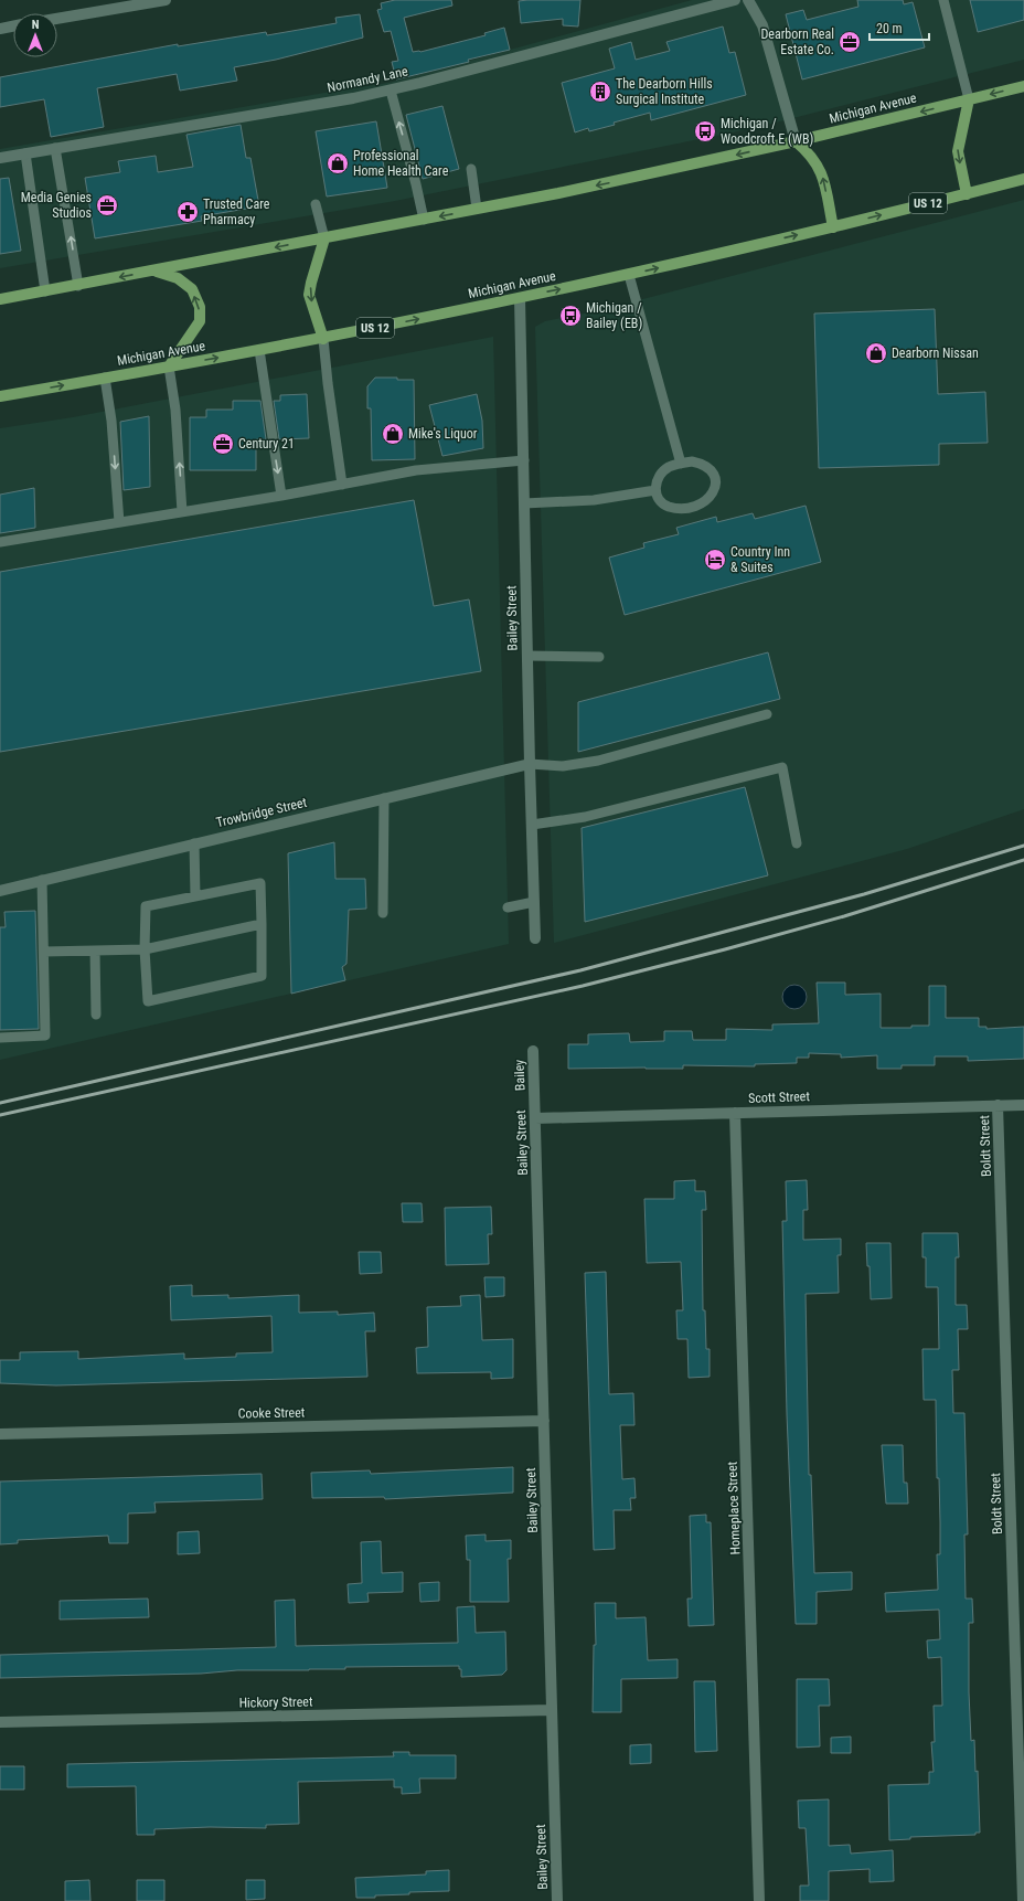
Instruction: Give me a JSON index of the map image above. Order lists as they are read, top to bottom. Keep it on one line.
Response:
{"streets":{"main road":["Michigan Avenue","US 12"],"street":["Normandy Lane","Bailey Street","Trowbridge Street","Bailey","Scott Street","Boldt Street","Cooke Street","Homeplace Street","Hickory Street"]},"crossings":[["Michigan Avenue","Bailey Street"],["Bailey Street","Trowbridge Street"],["Bailey Street","Bailey"],["Bailey Street","Scott Street"],["Bailey Street","Cooke Street"],["Bailey Street","Hickory Street"],["Scott Street","Boldt Street"],["Scott Street","Homeplace Street"]],"places":{"office":["Dearborn Real Estate Co.","Media Genies Studios","Century 21"],"building":["The Dearborn Hills Surgical Institute"],"bus stop":["Michigan / Woodcroft E (WB)","Michigan / Bailey (EB)"],"shop":["Professional Home Health Care","Dearborn Nissan","Mike's Liquor"],"pharmacy":["Trusted Care Pharmacy"],"hotel":["Country Inn & Suites"]},"scale_bar":"20 m","north":"top"}
